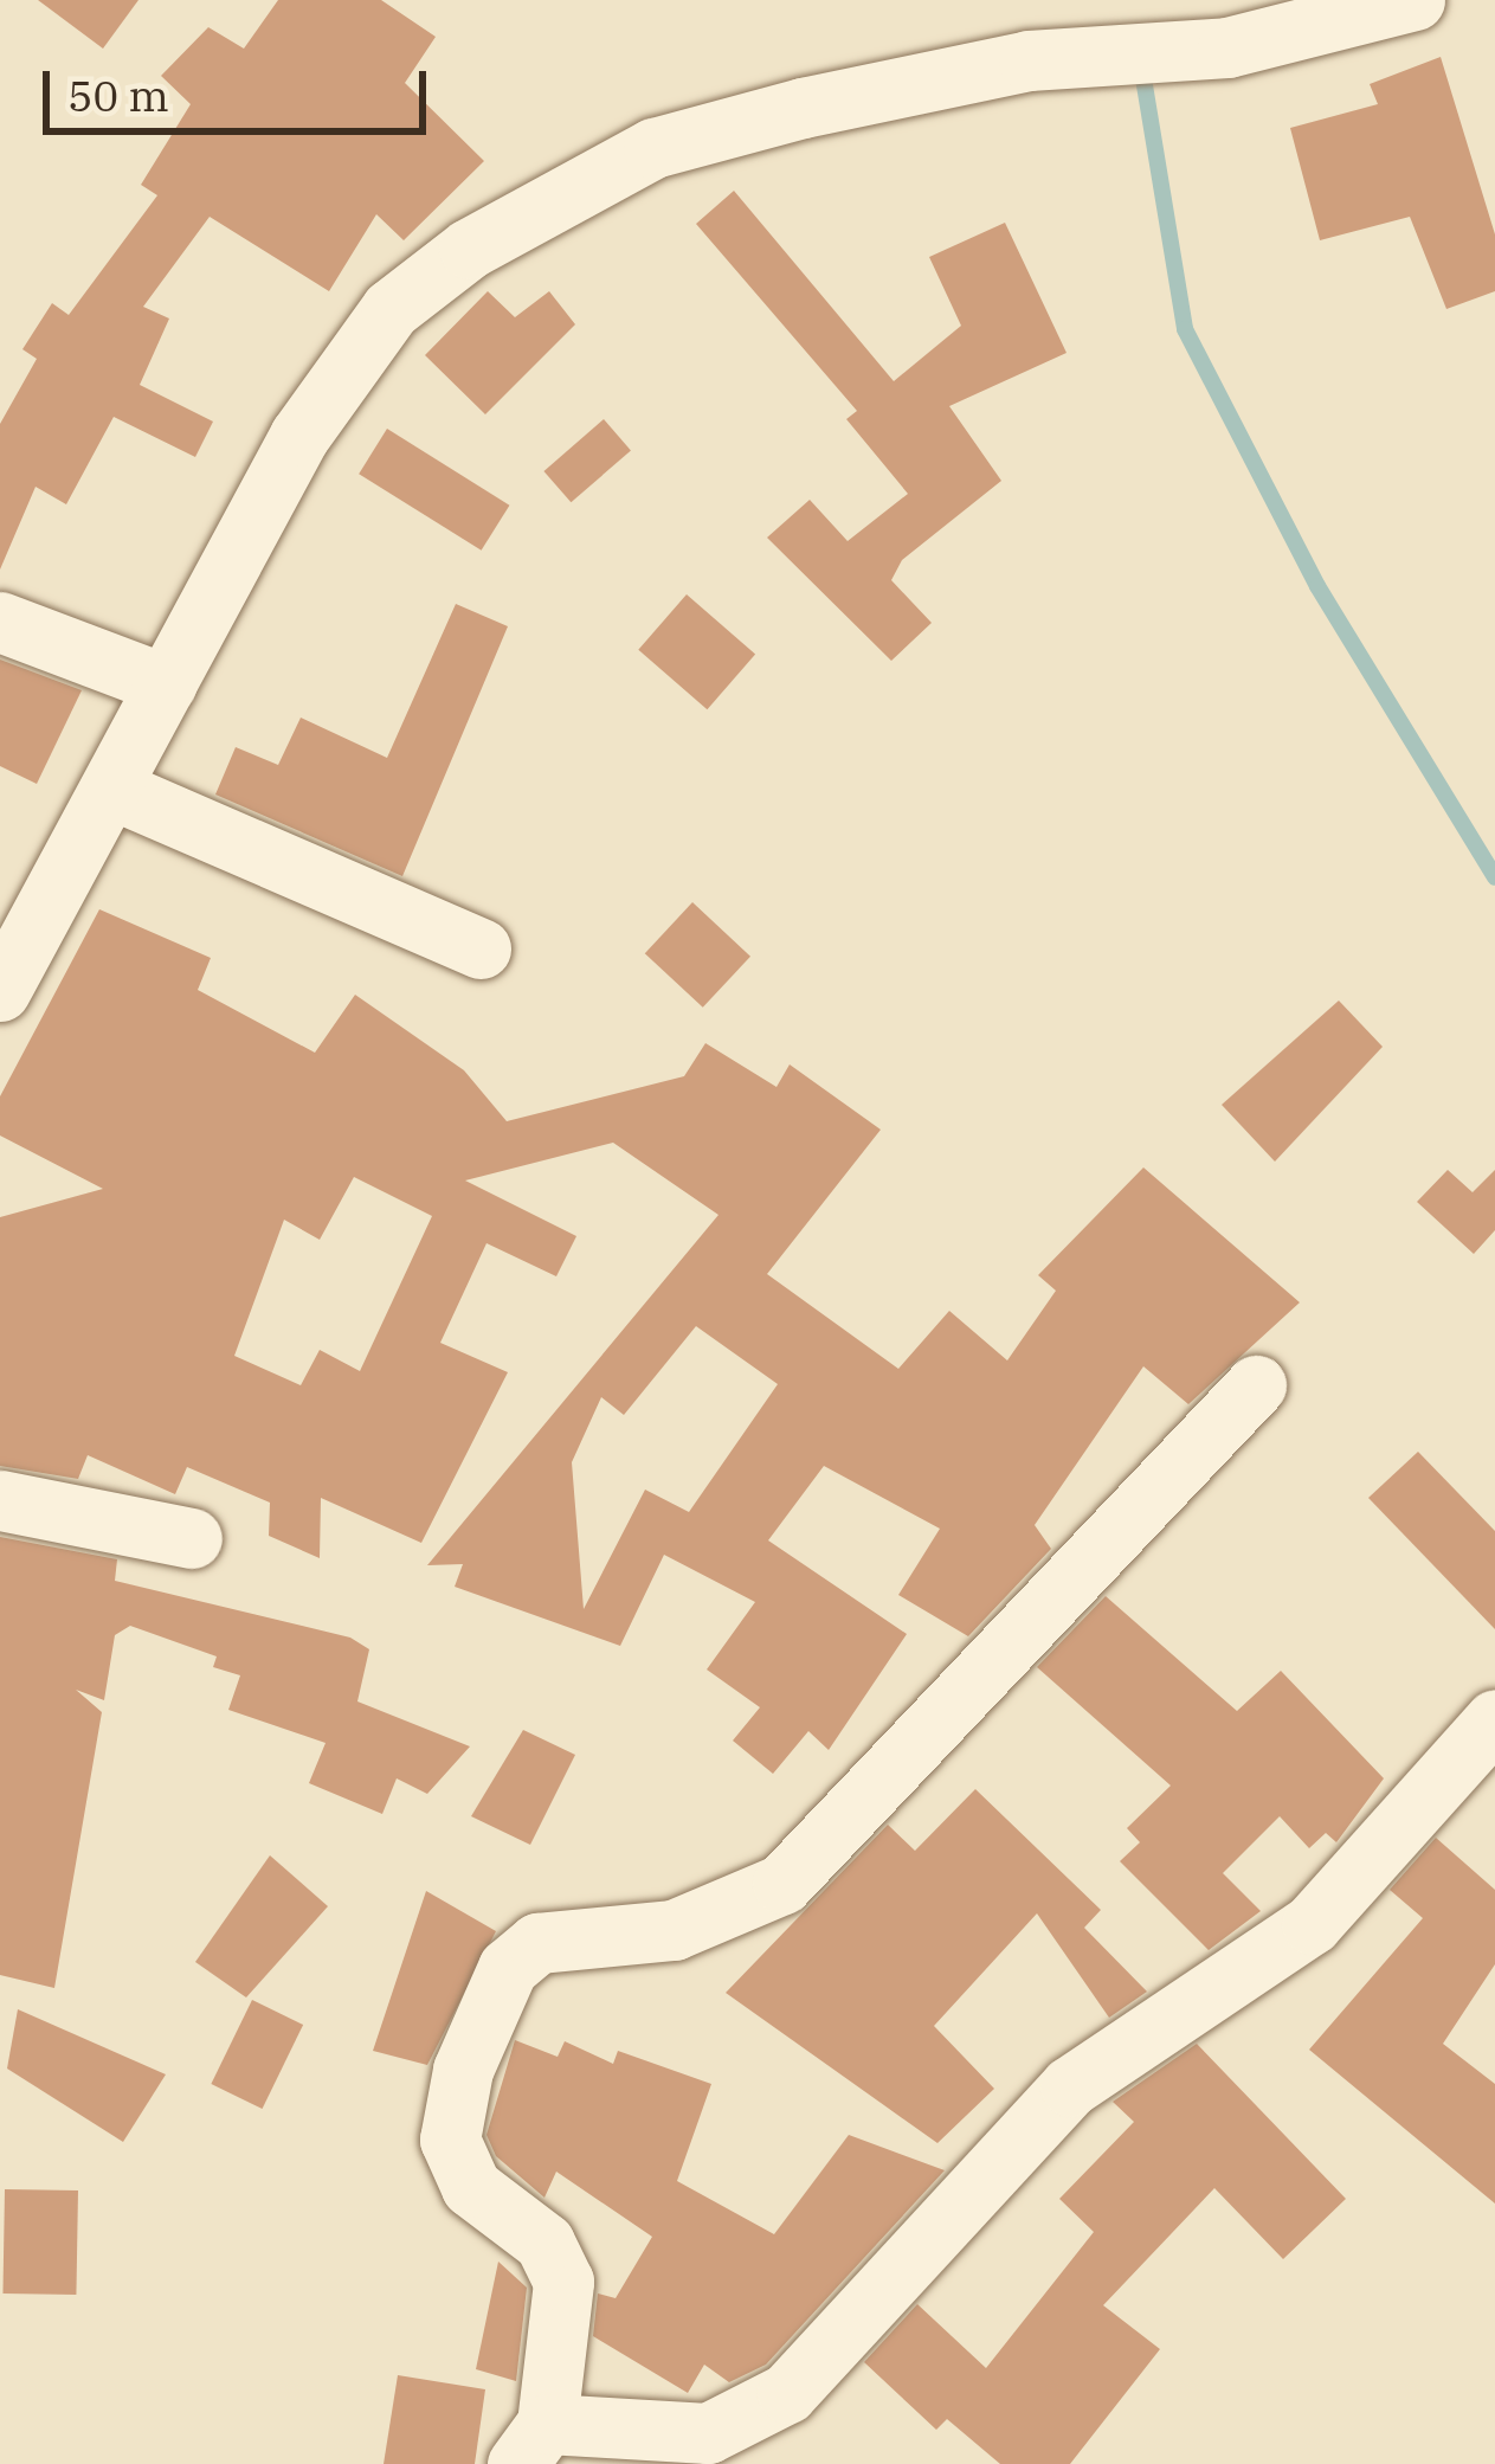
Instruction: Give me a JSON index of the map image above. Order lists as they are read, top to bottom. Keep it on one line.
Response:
{"scale_bar":"50 m"}
